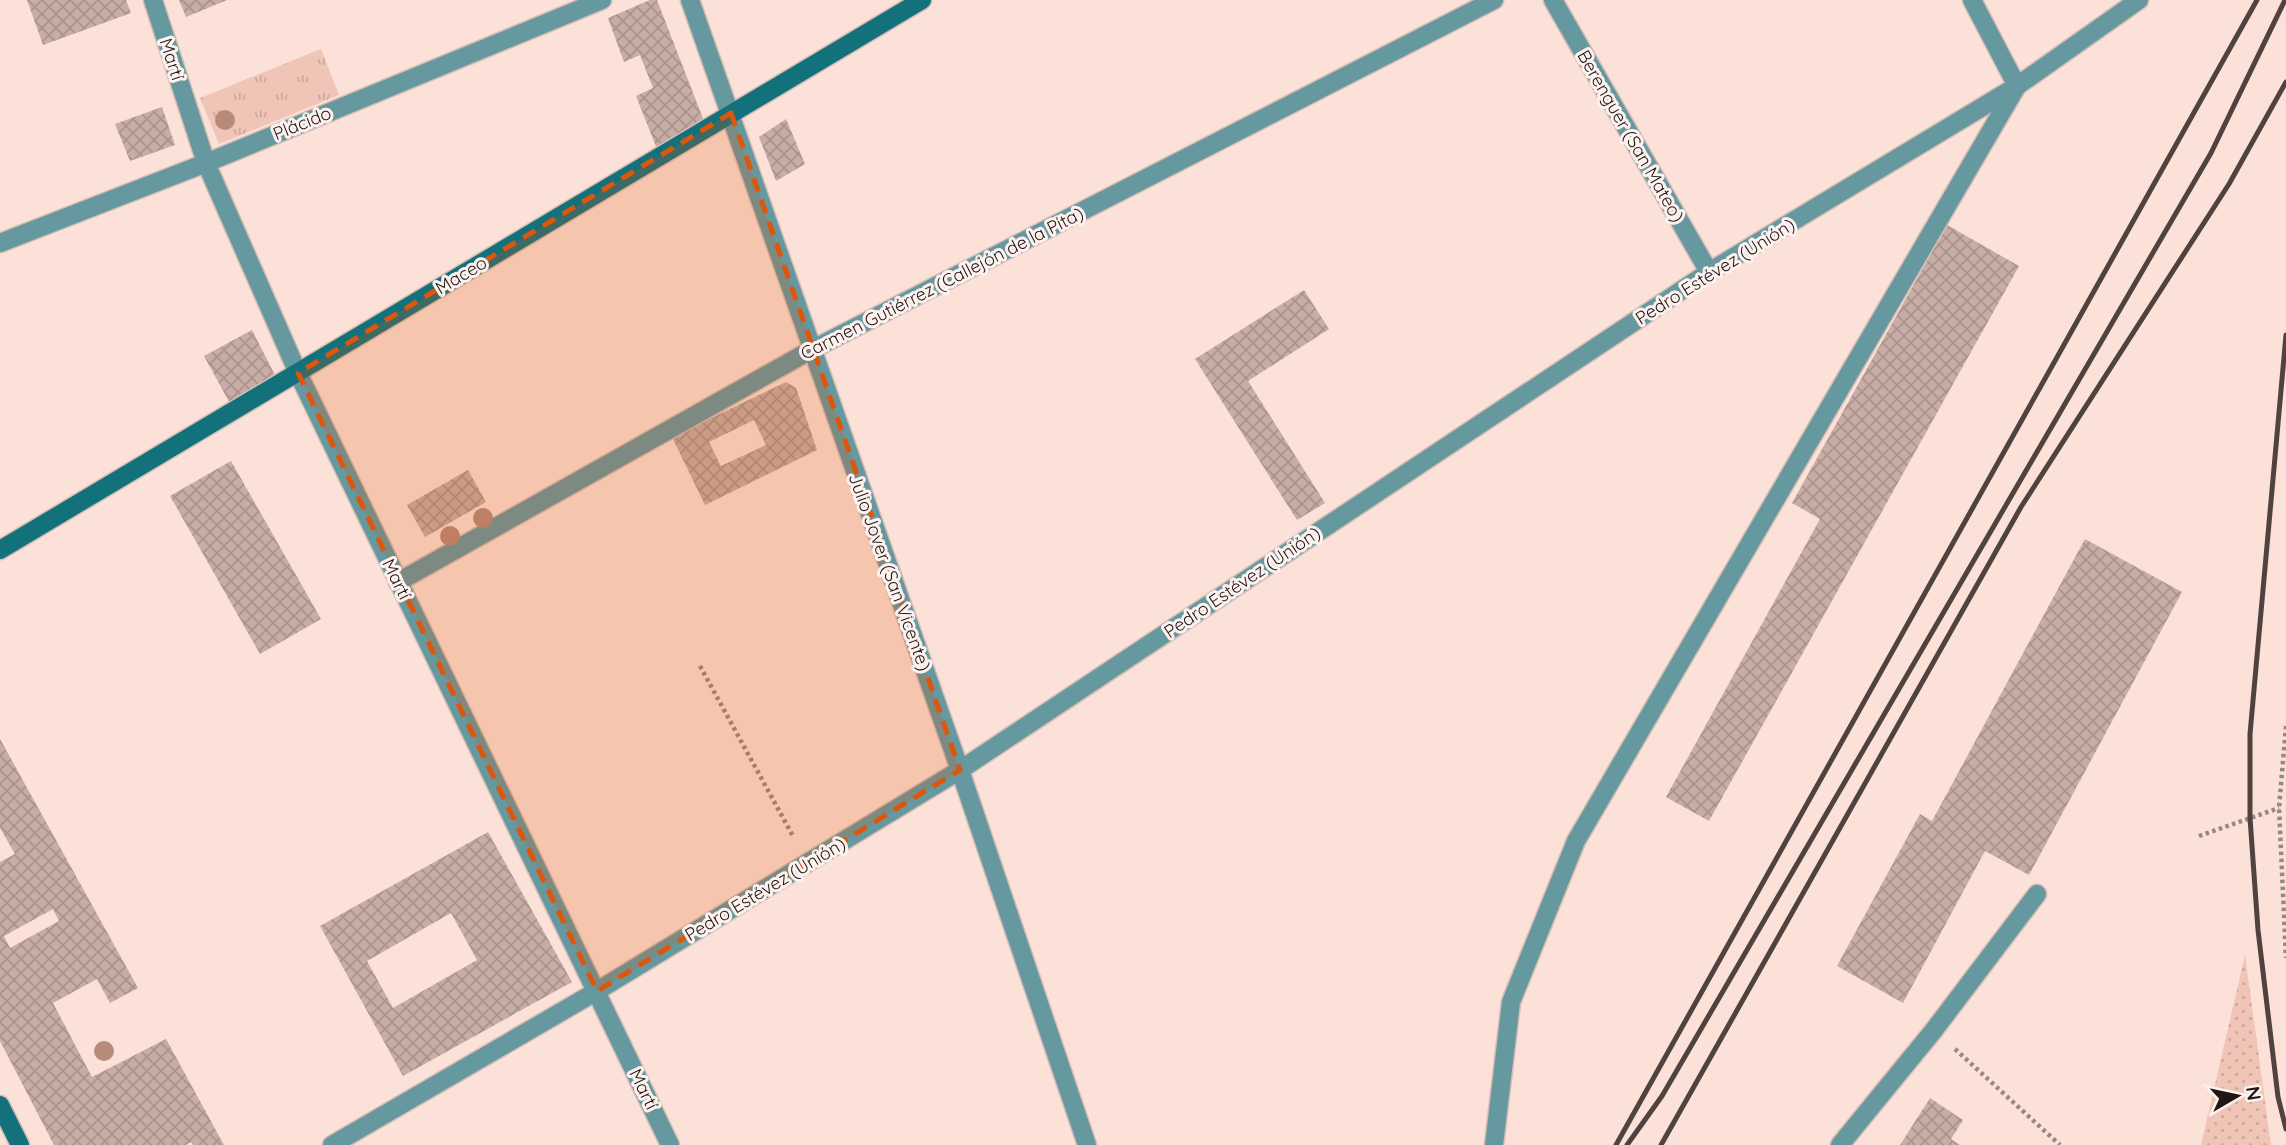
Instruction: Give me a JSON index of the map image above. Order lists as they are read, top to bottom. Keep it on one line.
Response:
{"streets":{"main road":["Maceo"],"street":["Martí","Plácido","Berenguer (San Mateo)","Pedro Estévez (Unión)","Carmen Gutiérrez (Callejón de la Pita)","Julio Jover (San Vicente)"]},"crossings":[["Martí","Plácido"],["Martí","Pedro Estévez (Unión)"],["Martí","Maceo"],["Martí","Carmen Gutiérrez (Callejón de la Pita)"],["Berenguer (San Mateo)","Pedro Estévez (Unión)"],["Pedro Estévez (Unión)","Julio Jover (San Vicente)"],["Maceo","Julio Jover (San Vicente)"],["Carmen Gutiérrez (Callejón de la Pita)","Julio Jover (San Vicente)"]],"north":"right"}
